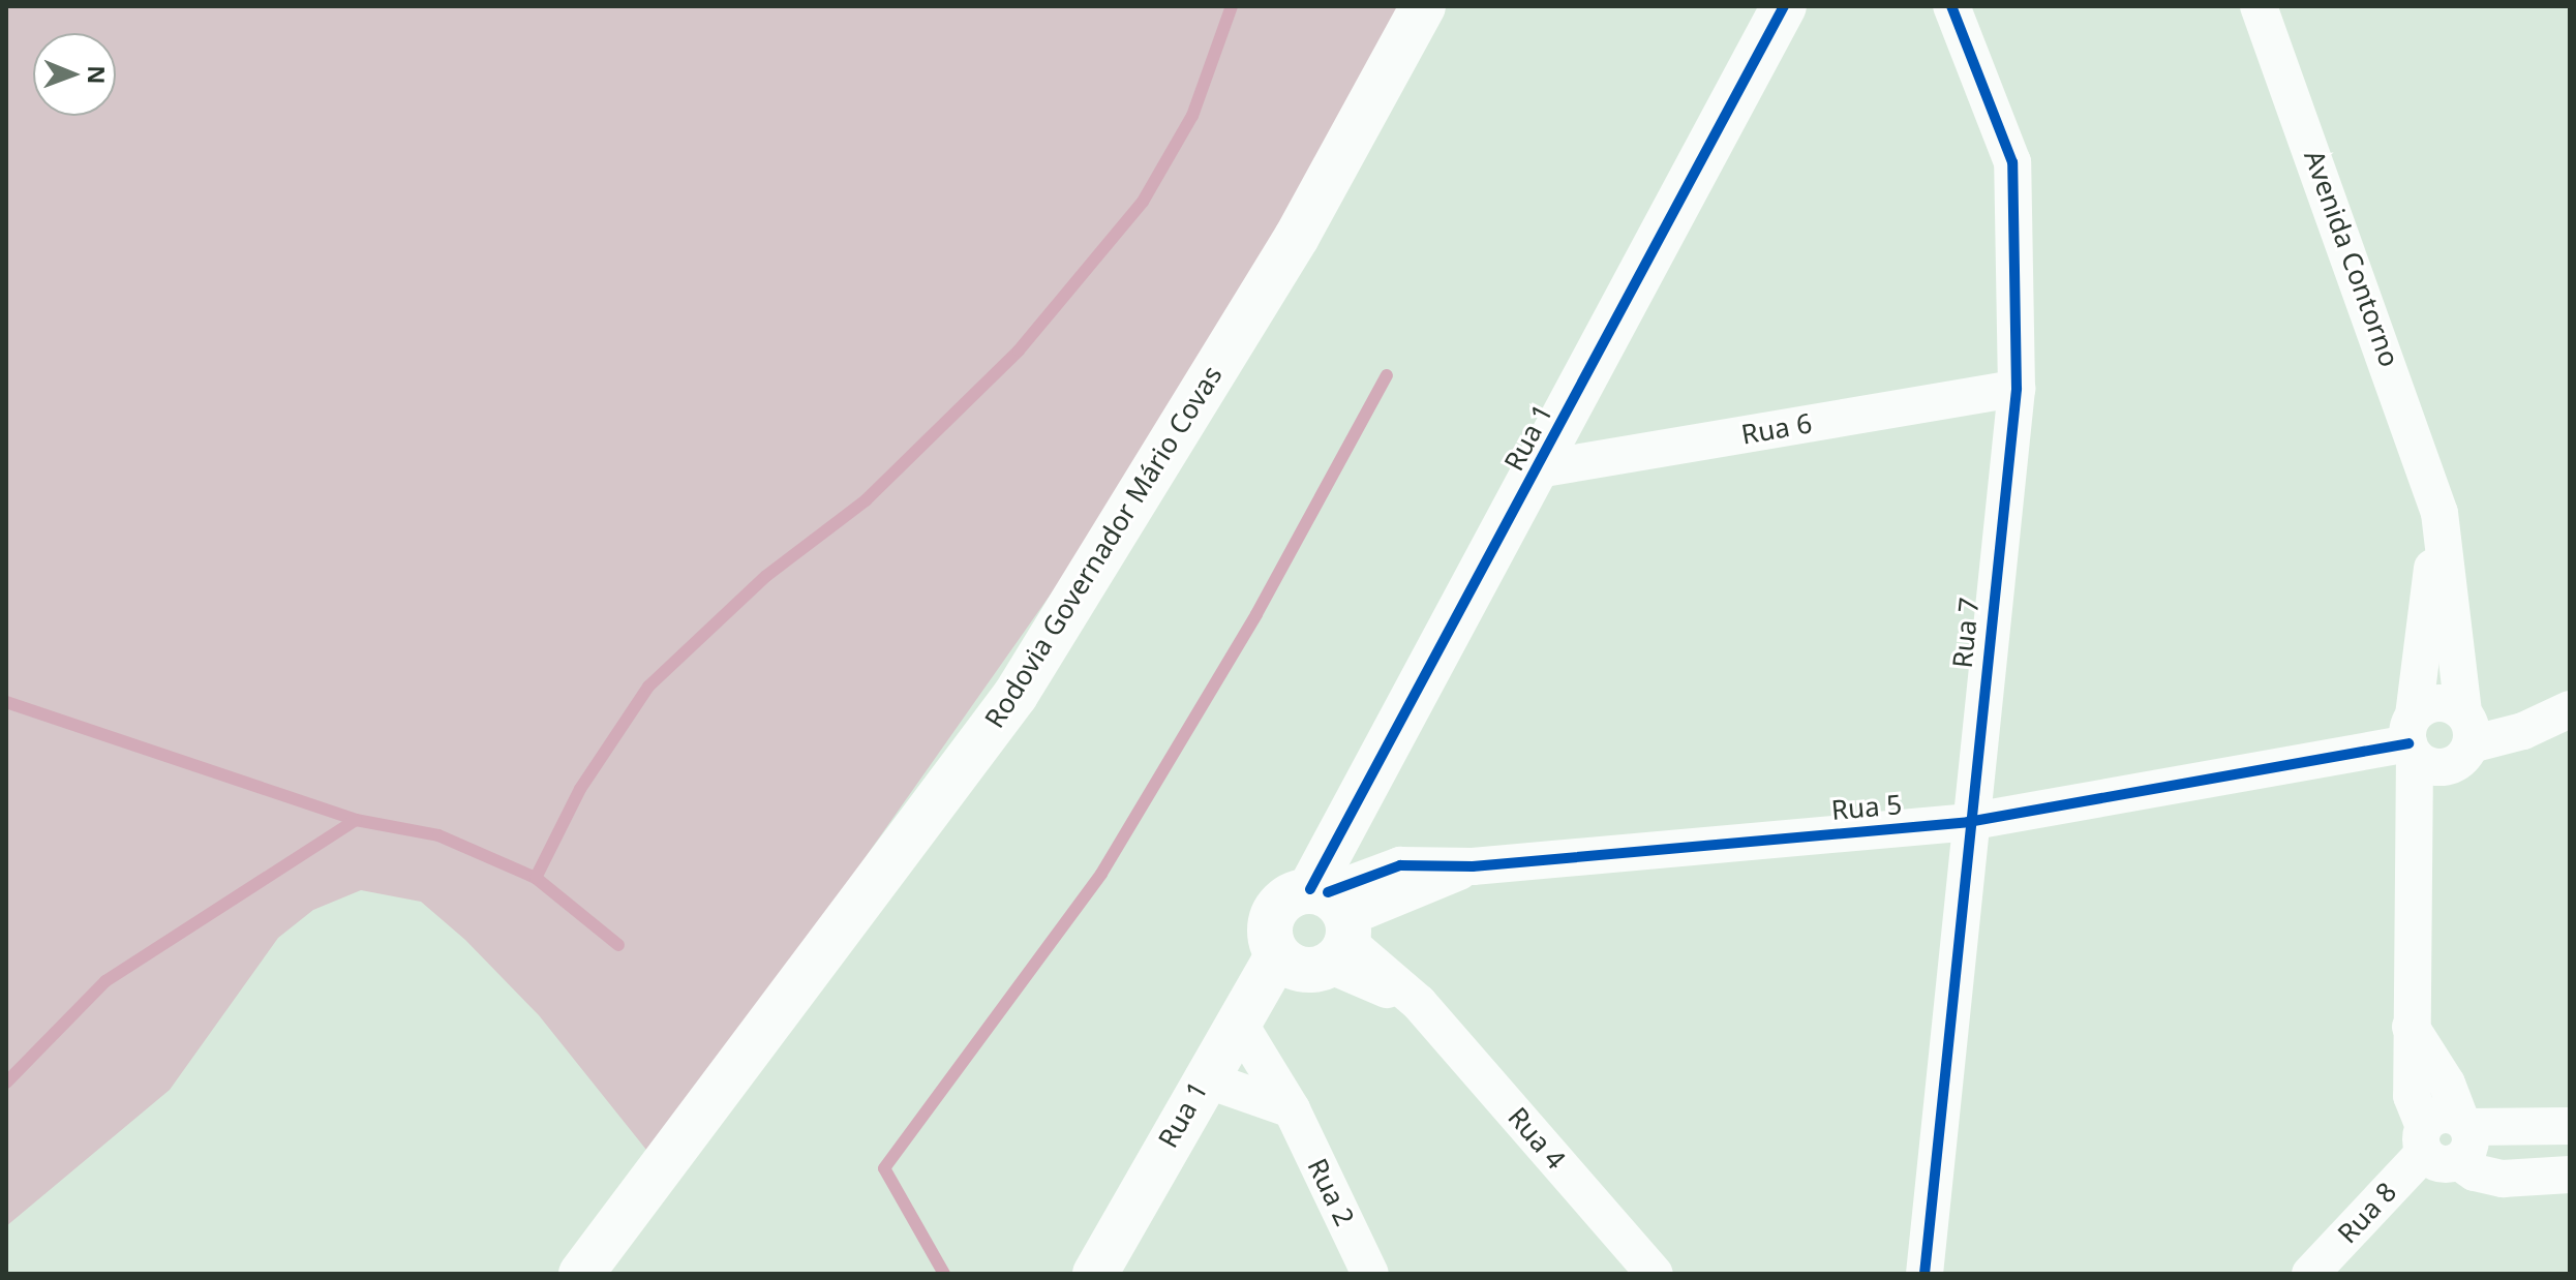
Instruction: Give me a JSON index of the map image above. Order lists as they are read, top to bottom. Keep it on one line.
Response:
{"streets":{"street":["Avenida Contorno","Rua 6","Rua 1","Rodovia Governador Mário Covas","Rua 7","Rua 5","Rua 4","Rua 2","Rua 8"]},"crossings":[["Avenida Contorno","Rua 5"],["Avenida Contorno","Rua 8"],["Rua 6","Rua 1"],["Rua 6","Rua 7"],["Rua 1","Rua 5"],["Rua 1","Rua 4"],["Rua 1","Rua 2"],["Rua 7","Rua 5"],["Rua 5","Rua 4"]],"north":"right"}
